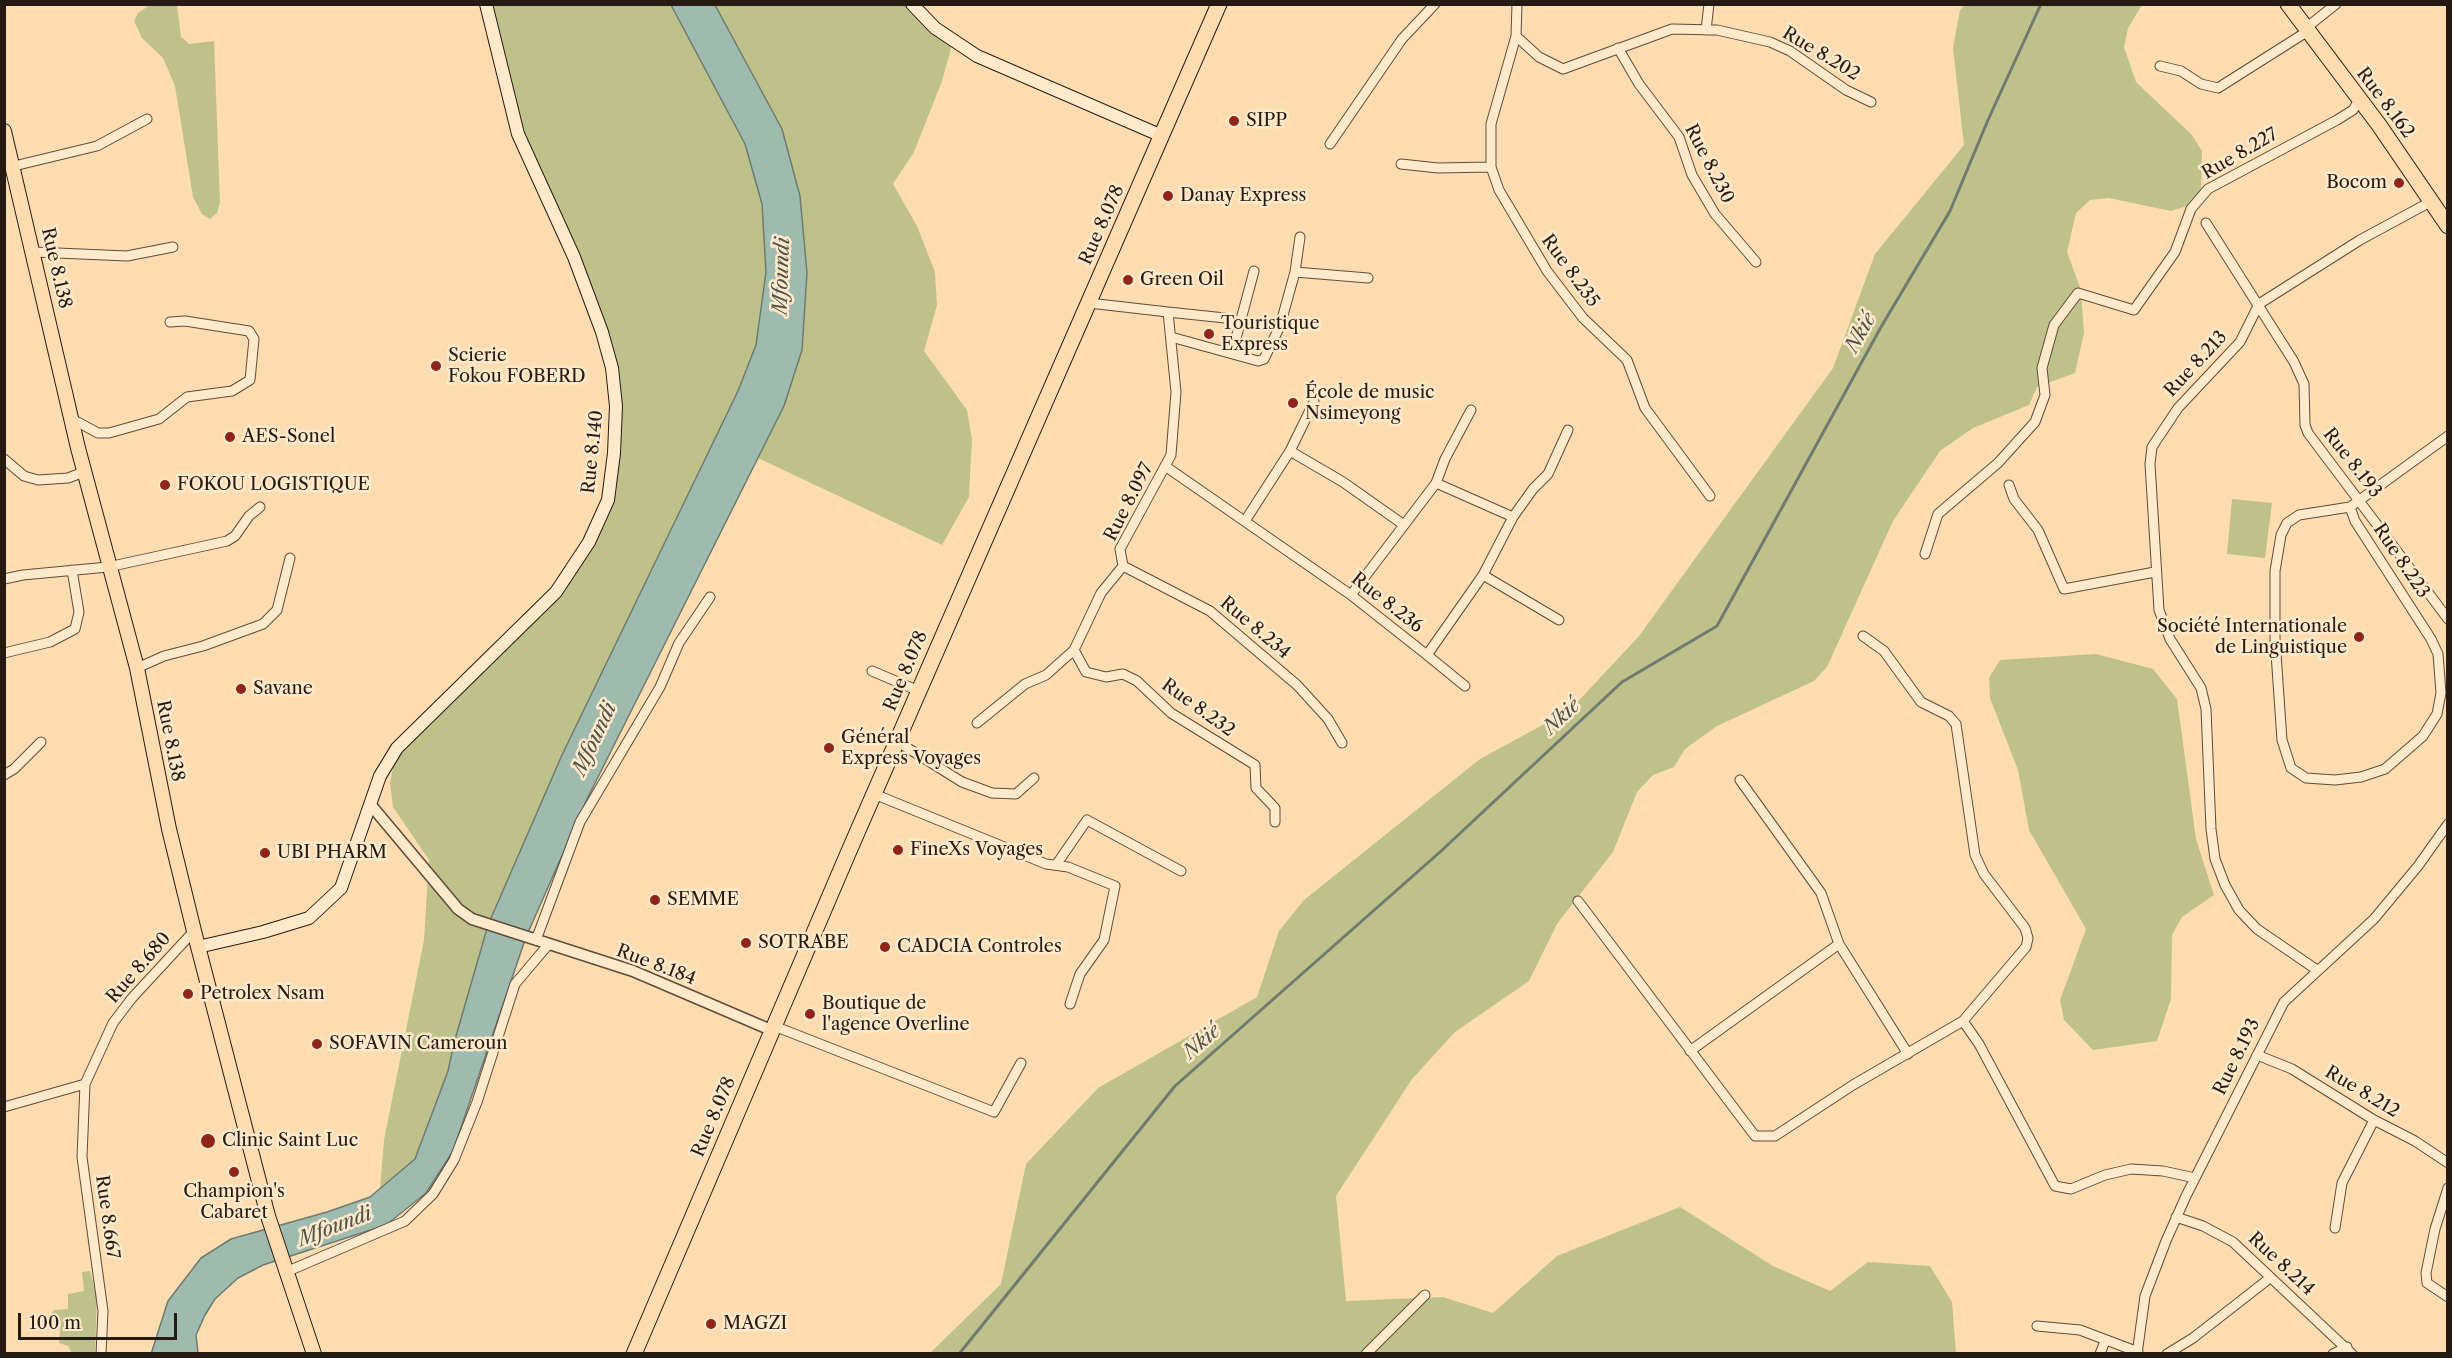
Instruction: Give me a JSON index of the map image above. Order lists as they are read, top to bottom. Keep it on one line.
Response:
{"streets":{"highway":["Rue 8.162","Rue 8.078"],"main road":["Rue 8.138","Rue 8.140"],"street":["Rue 8.202","Rue 8.227","Rue 8.230","Rue 8.235","Rue 8.213","Rue 8.193","Rue 8.097","Rue 8.223","Rue 8.236","Rue 8.234","Rue 8.232","Rue 8.184","Rue 8.680","Rue 8.212","Rue 8.667","Rue 8.214"]},"crossings":[["Rue 8.202","Rue 8.230"],["Rue 8.202","Rue 8.235"],["Rue 8.162","Rue 8.227"],["Rue 8.078","Rue 8.184"],["Rue 8.138","Rue 8.140"],["Rue 8.138","Rue 8.680"],["Rue 8.213","Rue 8.193"],["Rue 8.140","Rue 8.184"],["Rue 8.193","Rue 8.223"],["Rue 8.193","Rue 8.212"],["Rue 8.193","Rue 8.214"],["Rue 8.097","Rue 8.236"],["Rue 8.097","Rue 8.234"],["Rue 8.097","Rue 8.232"],["Rue 8.680","Rue 8.667"]],"water":["Mfoundi","Nkié"],"places":["SIPP","Bocom","Danay Express","Green Oil","Touristique Express","Scierie Fokou FOBERD","École de music Nsimeyong","AES-Sonel","FOKOU LOGISTIQUE","Société Internationale de Linguistique","Savane","Général Express Voyages","FineXs Voyages","UBI PHARM","SEMME","SOTRABE","CADCIA Controles","Petrolex Nsam","Boutique de l'agence Overline","SOFAVIN Cameroun","Clinic Saint Luc","Champion's Cabaret","MAGZI"],"scale_bar":"100 m"}
